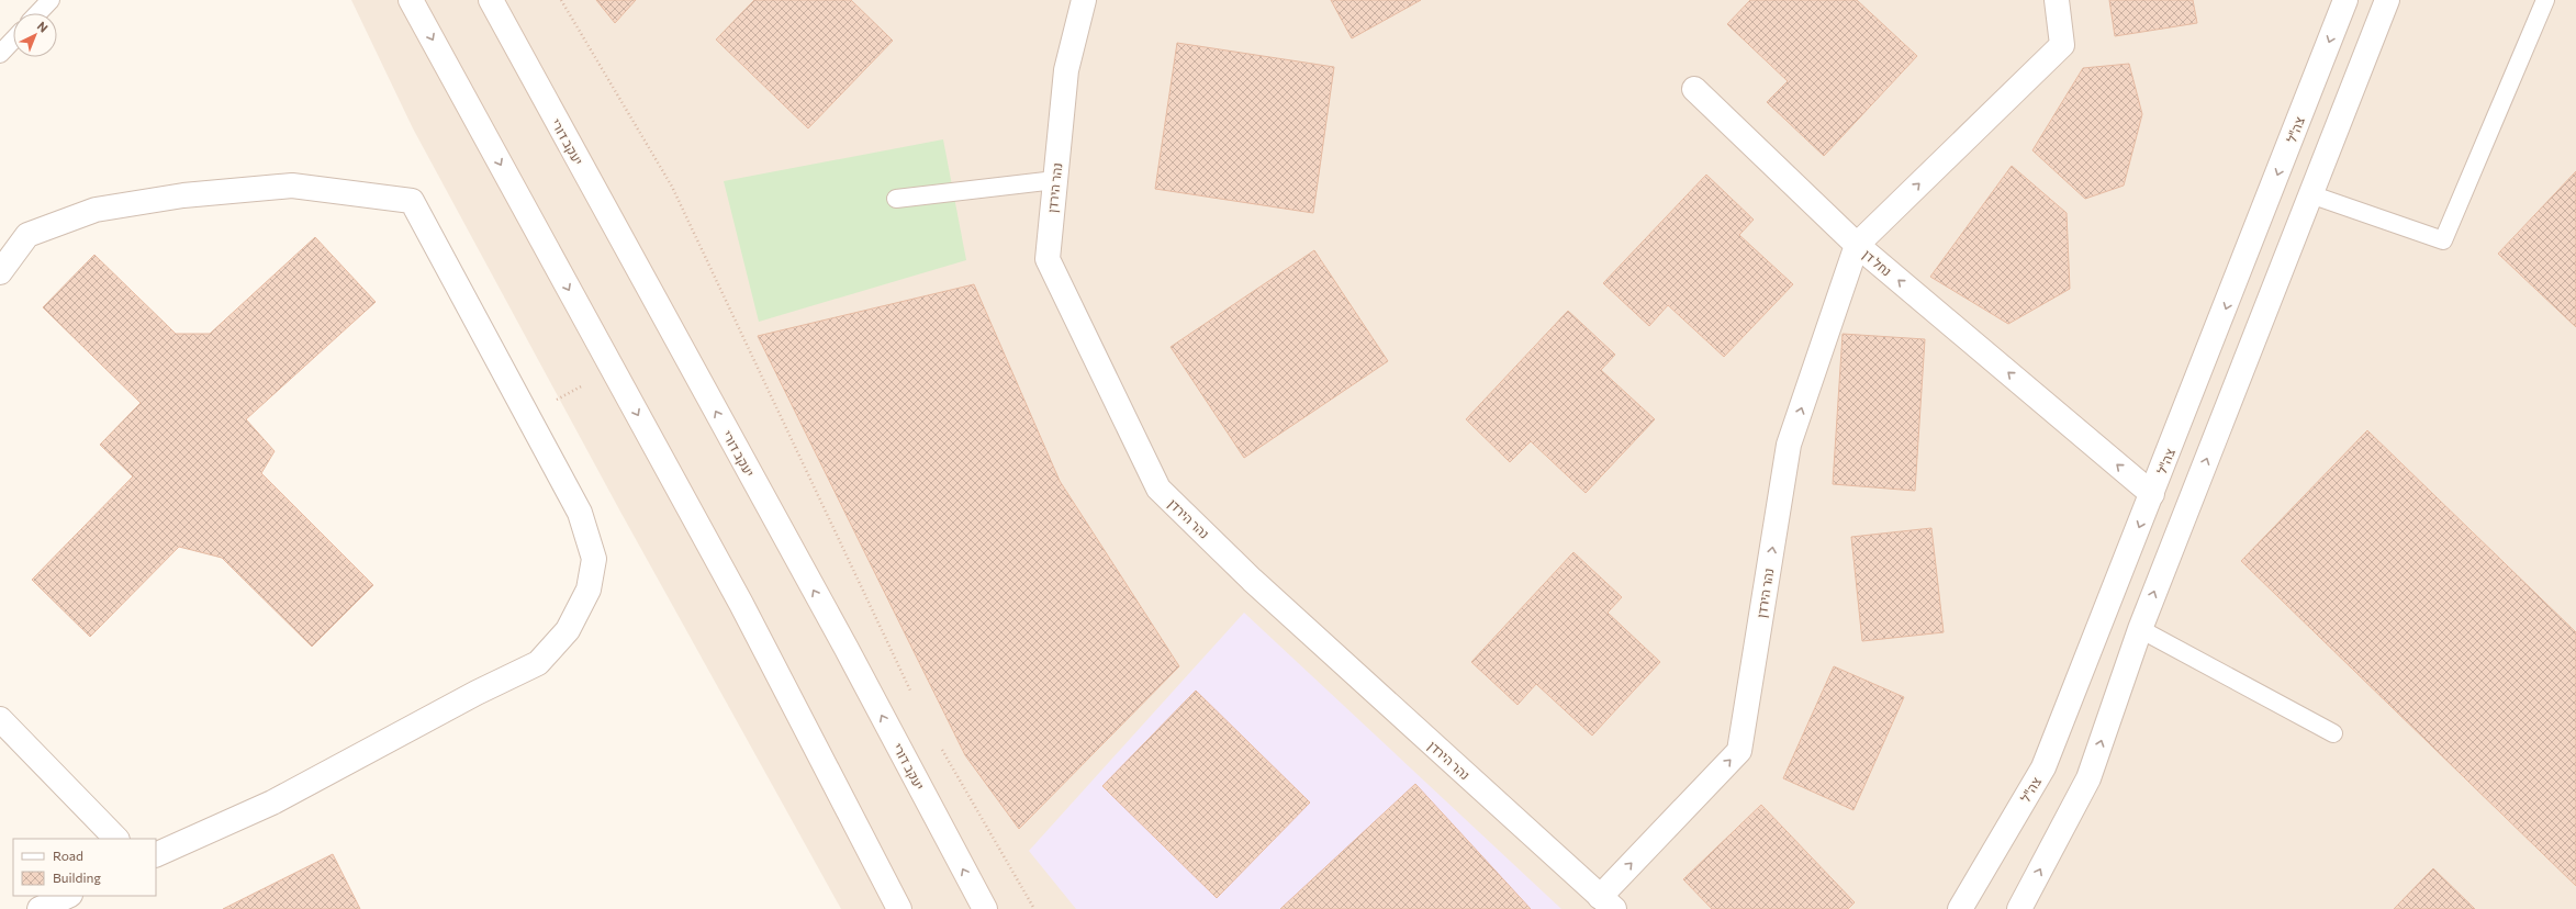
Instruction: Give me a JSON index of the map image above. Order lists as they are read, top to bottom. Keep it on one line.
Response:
{"streets":{"street":["צה\"ל","יעקב דורי","נהר הירדן","נחל דן"]},"crossings":[["צה\"ל","נחל דן"],["נהר הירדן","נחל דן"]],"one_way":["נהר הירדן"],"legend":["Road","Building"],"north":"top right"}
